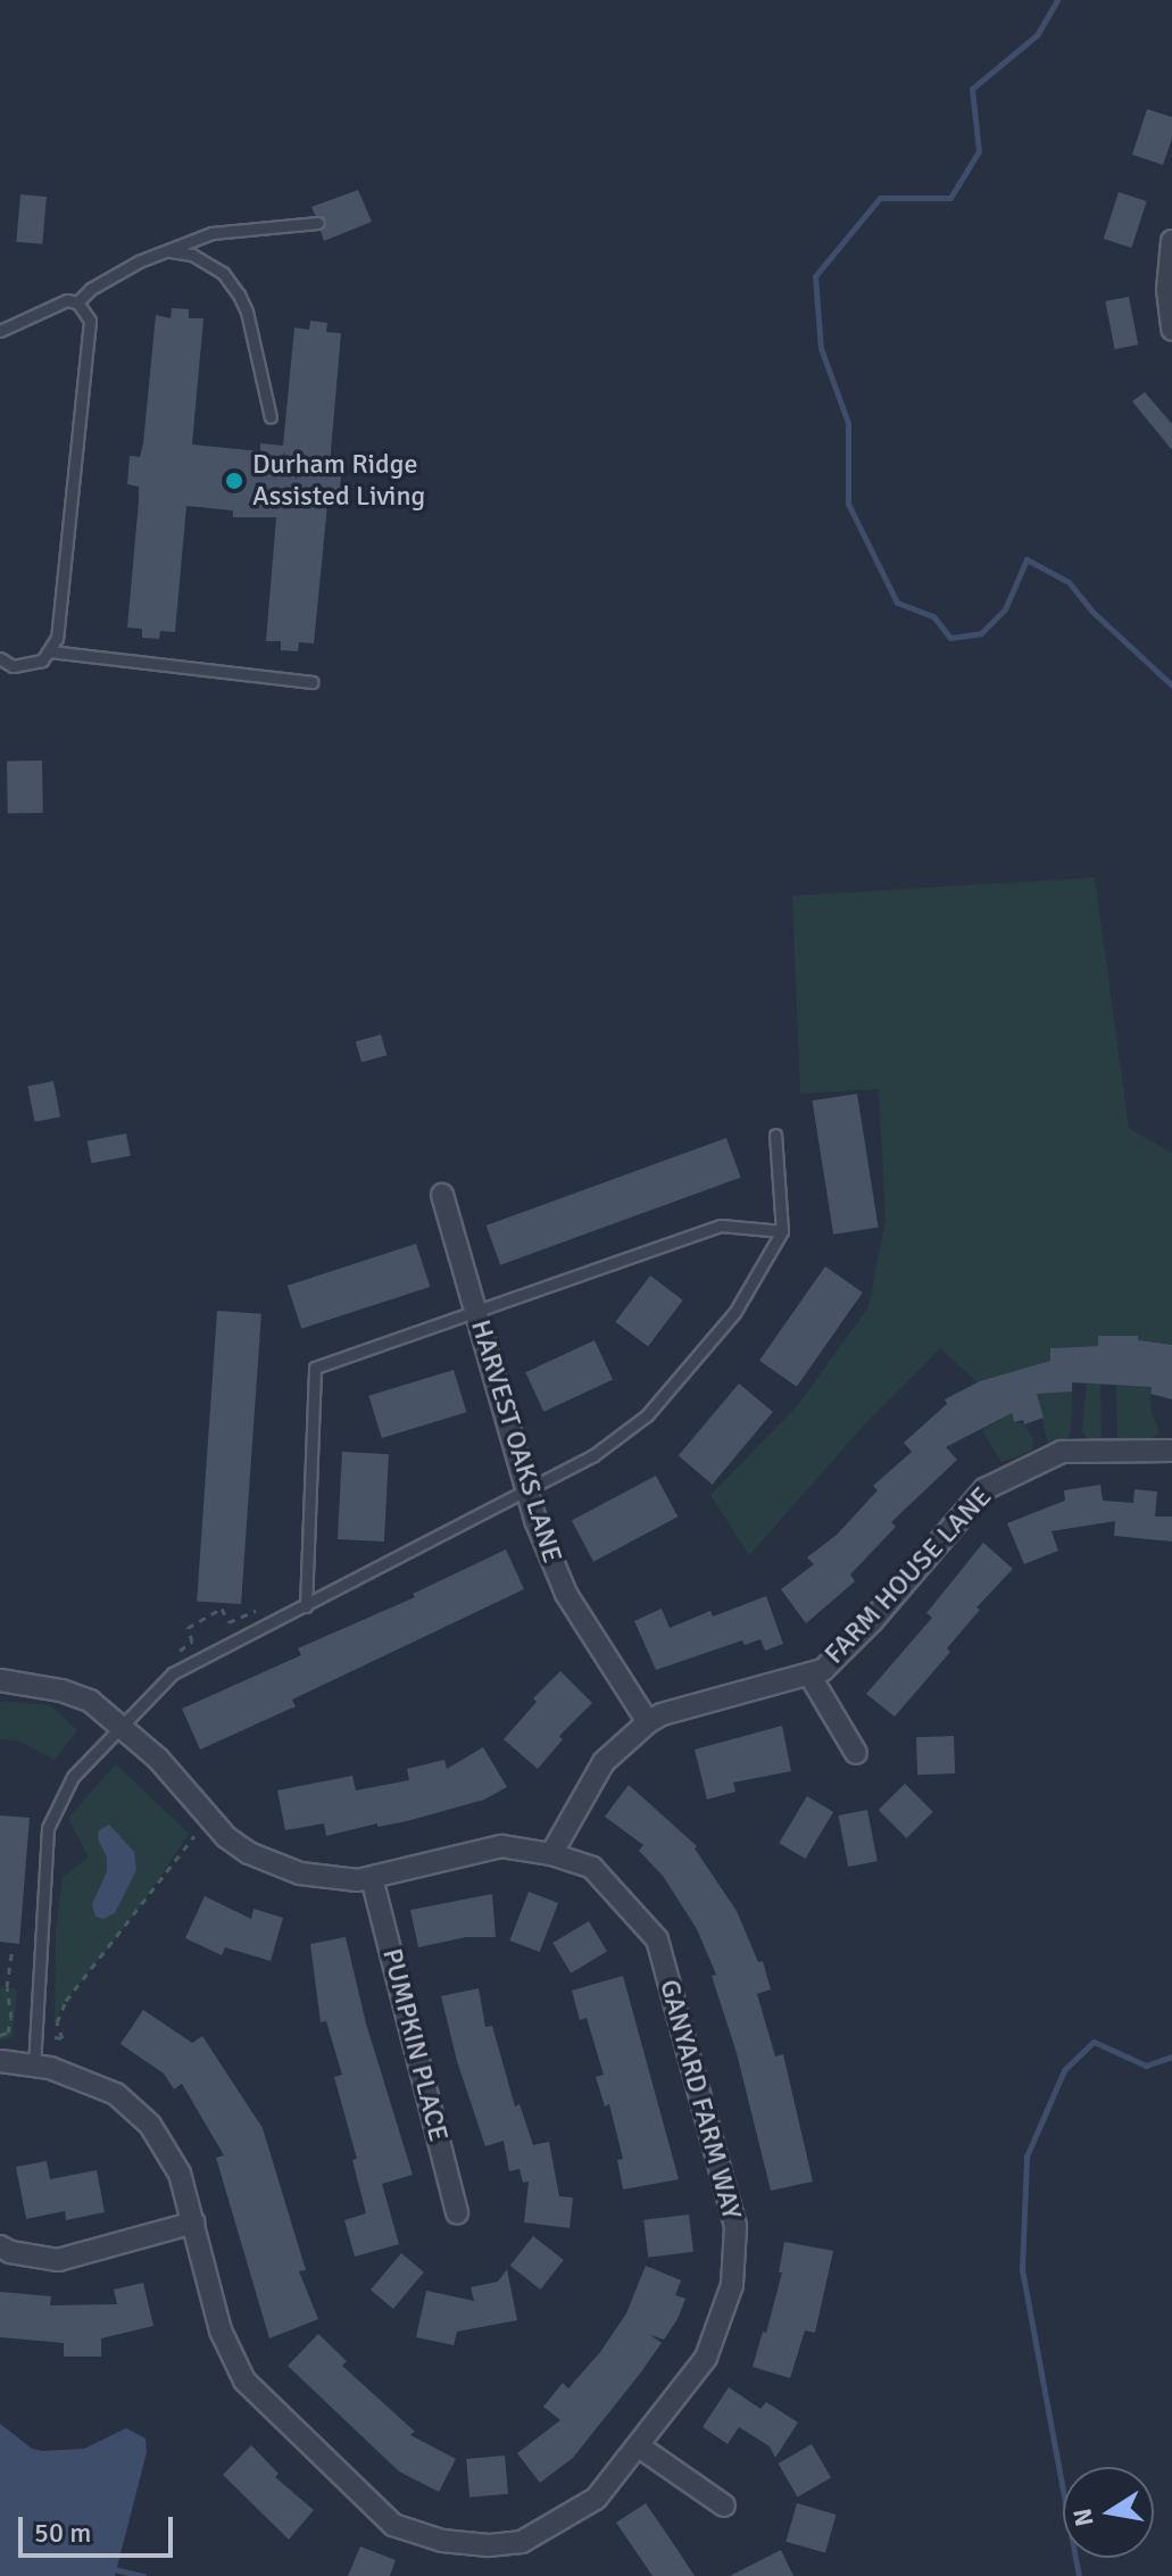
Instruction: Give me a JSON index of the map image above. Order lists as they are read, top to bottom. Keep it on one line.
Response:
{"streets":{"street":["HARVEST OAKS LANE","FARM HOUSE LANE","PUMPKIN PLACE","GANYARD FARM WAY"]},"crossings":[["HARVEST OAKS LANE","FARM HOUSE LANE"],["FARM HOUSE LANE","GANYARD FARM WAY"],["PUMPKIN PLACE","GANYARD FARM WAY"]],"places":["Durham Ridge Assisted Living"],"scale_bar":"50 m","north":"left"}
